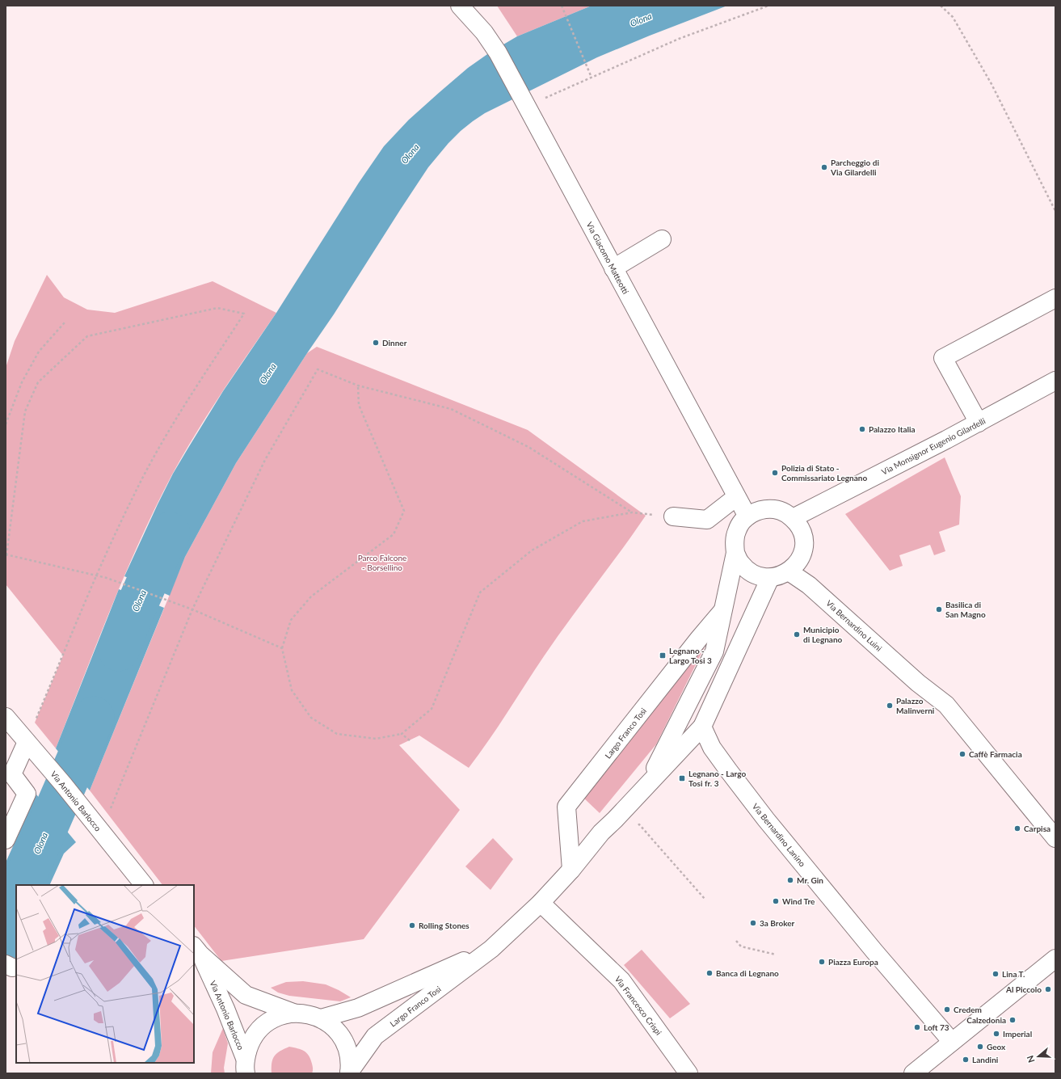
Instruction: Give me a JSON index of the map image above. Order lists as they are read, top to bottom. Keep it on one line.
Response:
{"streets":{"street":["Via Giacomo Matteotti","Via Monsignor Eugenio Gilardelli","Via Bernardino Luini","Largo Franco Tosi","Via Antonio Barlocco","Via Bernardino Lanino","Via Francesco Crispi"]},"crossings":[["Via Giacomo Matteotti","Via Monsignor Eugenio Gilardelli"],["Via Giacomo Matteotti","Via Bernardino Luini"],["Via Giacomo Matteotti","Largo Franco Tosi"],["Via Monsignor Eugenio Gilardelli","Via Bernardino Luini"],["Via Monsignor Eugenio Gilardelli","Largo Franco Tosi"],["Via Bernardino Luini","Largo Franco Tosi"],["Largo Franco Tosi","Via Bernardino Lanino"],["Largo Franco Tosi","Via Francesco Crispi"]],"water":["Olona"],"parks":["Parco Falcone - Borsellino"],"places":{"other":["Parcheggio di Via Gilardelli","Dinner","Palazzo Italia","Polizia di Stato - Commissariato Legnano","Basilica di San Magno","Municipio di Legnano","Palazzo Malinverni","Caffè Farmacia","Carpisa","Mr. Gin","Wind Tre","3a Broker","Rolling Stones","Piazza Europa","Banca di Legnano","Lina T.","Al Piccolo","Credem","Calzedonia","Loft 73","Imperial","Geox","Landini"],"transit":["Legnano - Largo Tosi 3","Legnano - Largo Tosi fr. 3"]},"north":"left"}
